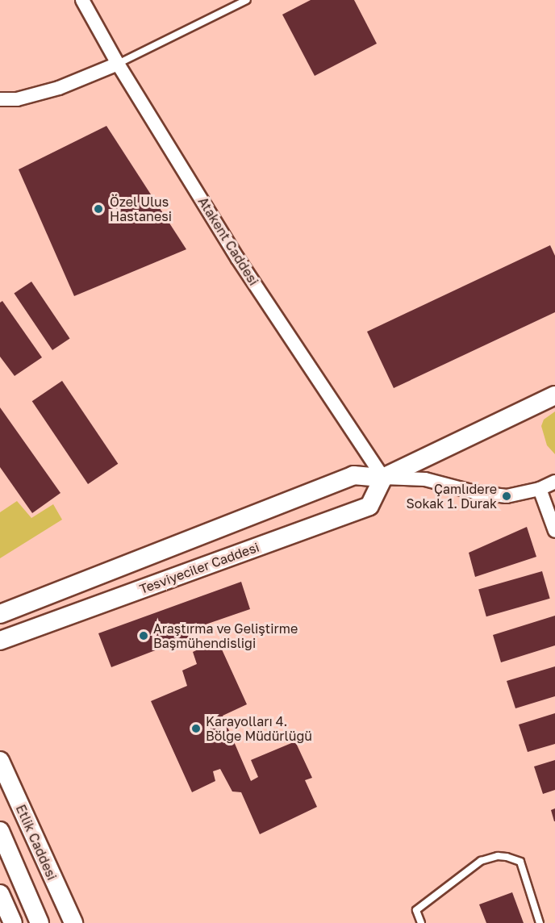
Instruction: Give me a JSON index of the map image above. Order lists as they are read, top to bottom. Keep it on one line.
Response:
{"streets":{"street":["Atakent Caddesi","Tesviyeciler Caddesi","Etlik Caddesi"]},"crossings":[["Atakent Caddesi","Tesviyeciler Caddesi"]],"places":["Özel Ulus Hastanesi","Çamlıdere Sokak 1. Durak","Araştırma ve Geliştirme Başmühendisliği","Karayolları 4. Bölge Müdürlüğü"]}
